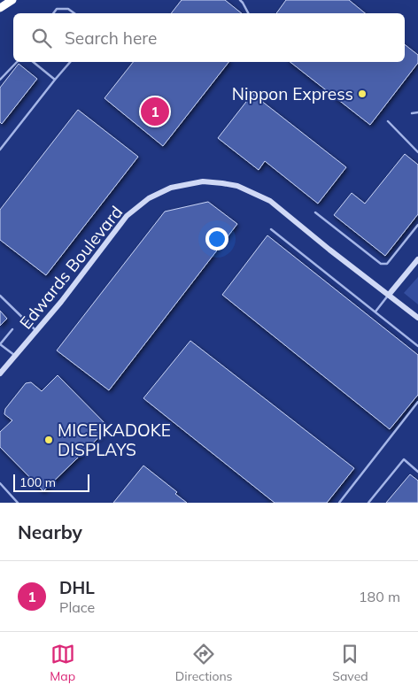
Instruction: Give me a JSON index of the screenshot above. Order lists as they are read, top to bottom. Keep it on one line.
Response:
{"streets":{"street":["Edwards Boulevard"]},"places":["Nippon Express","MICE|KADOKE DISPLAYS"],"scale_bar":"100 m","page":{"search":"Search here","pins":"1","scale":"100 m","heading":"Nearby","list":[{"mark":"1","name":"DHL","note":"Place","value":"180 m"}],"nav":["Map","Directions","Saved"]}}
